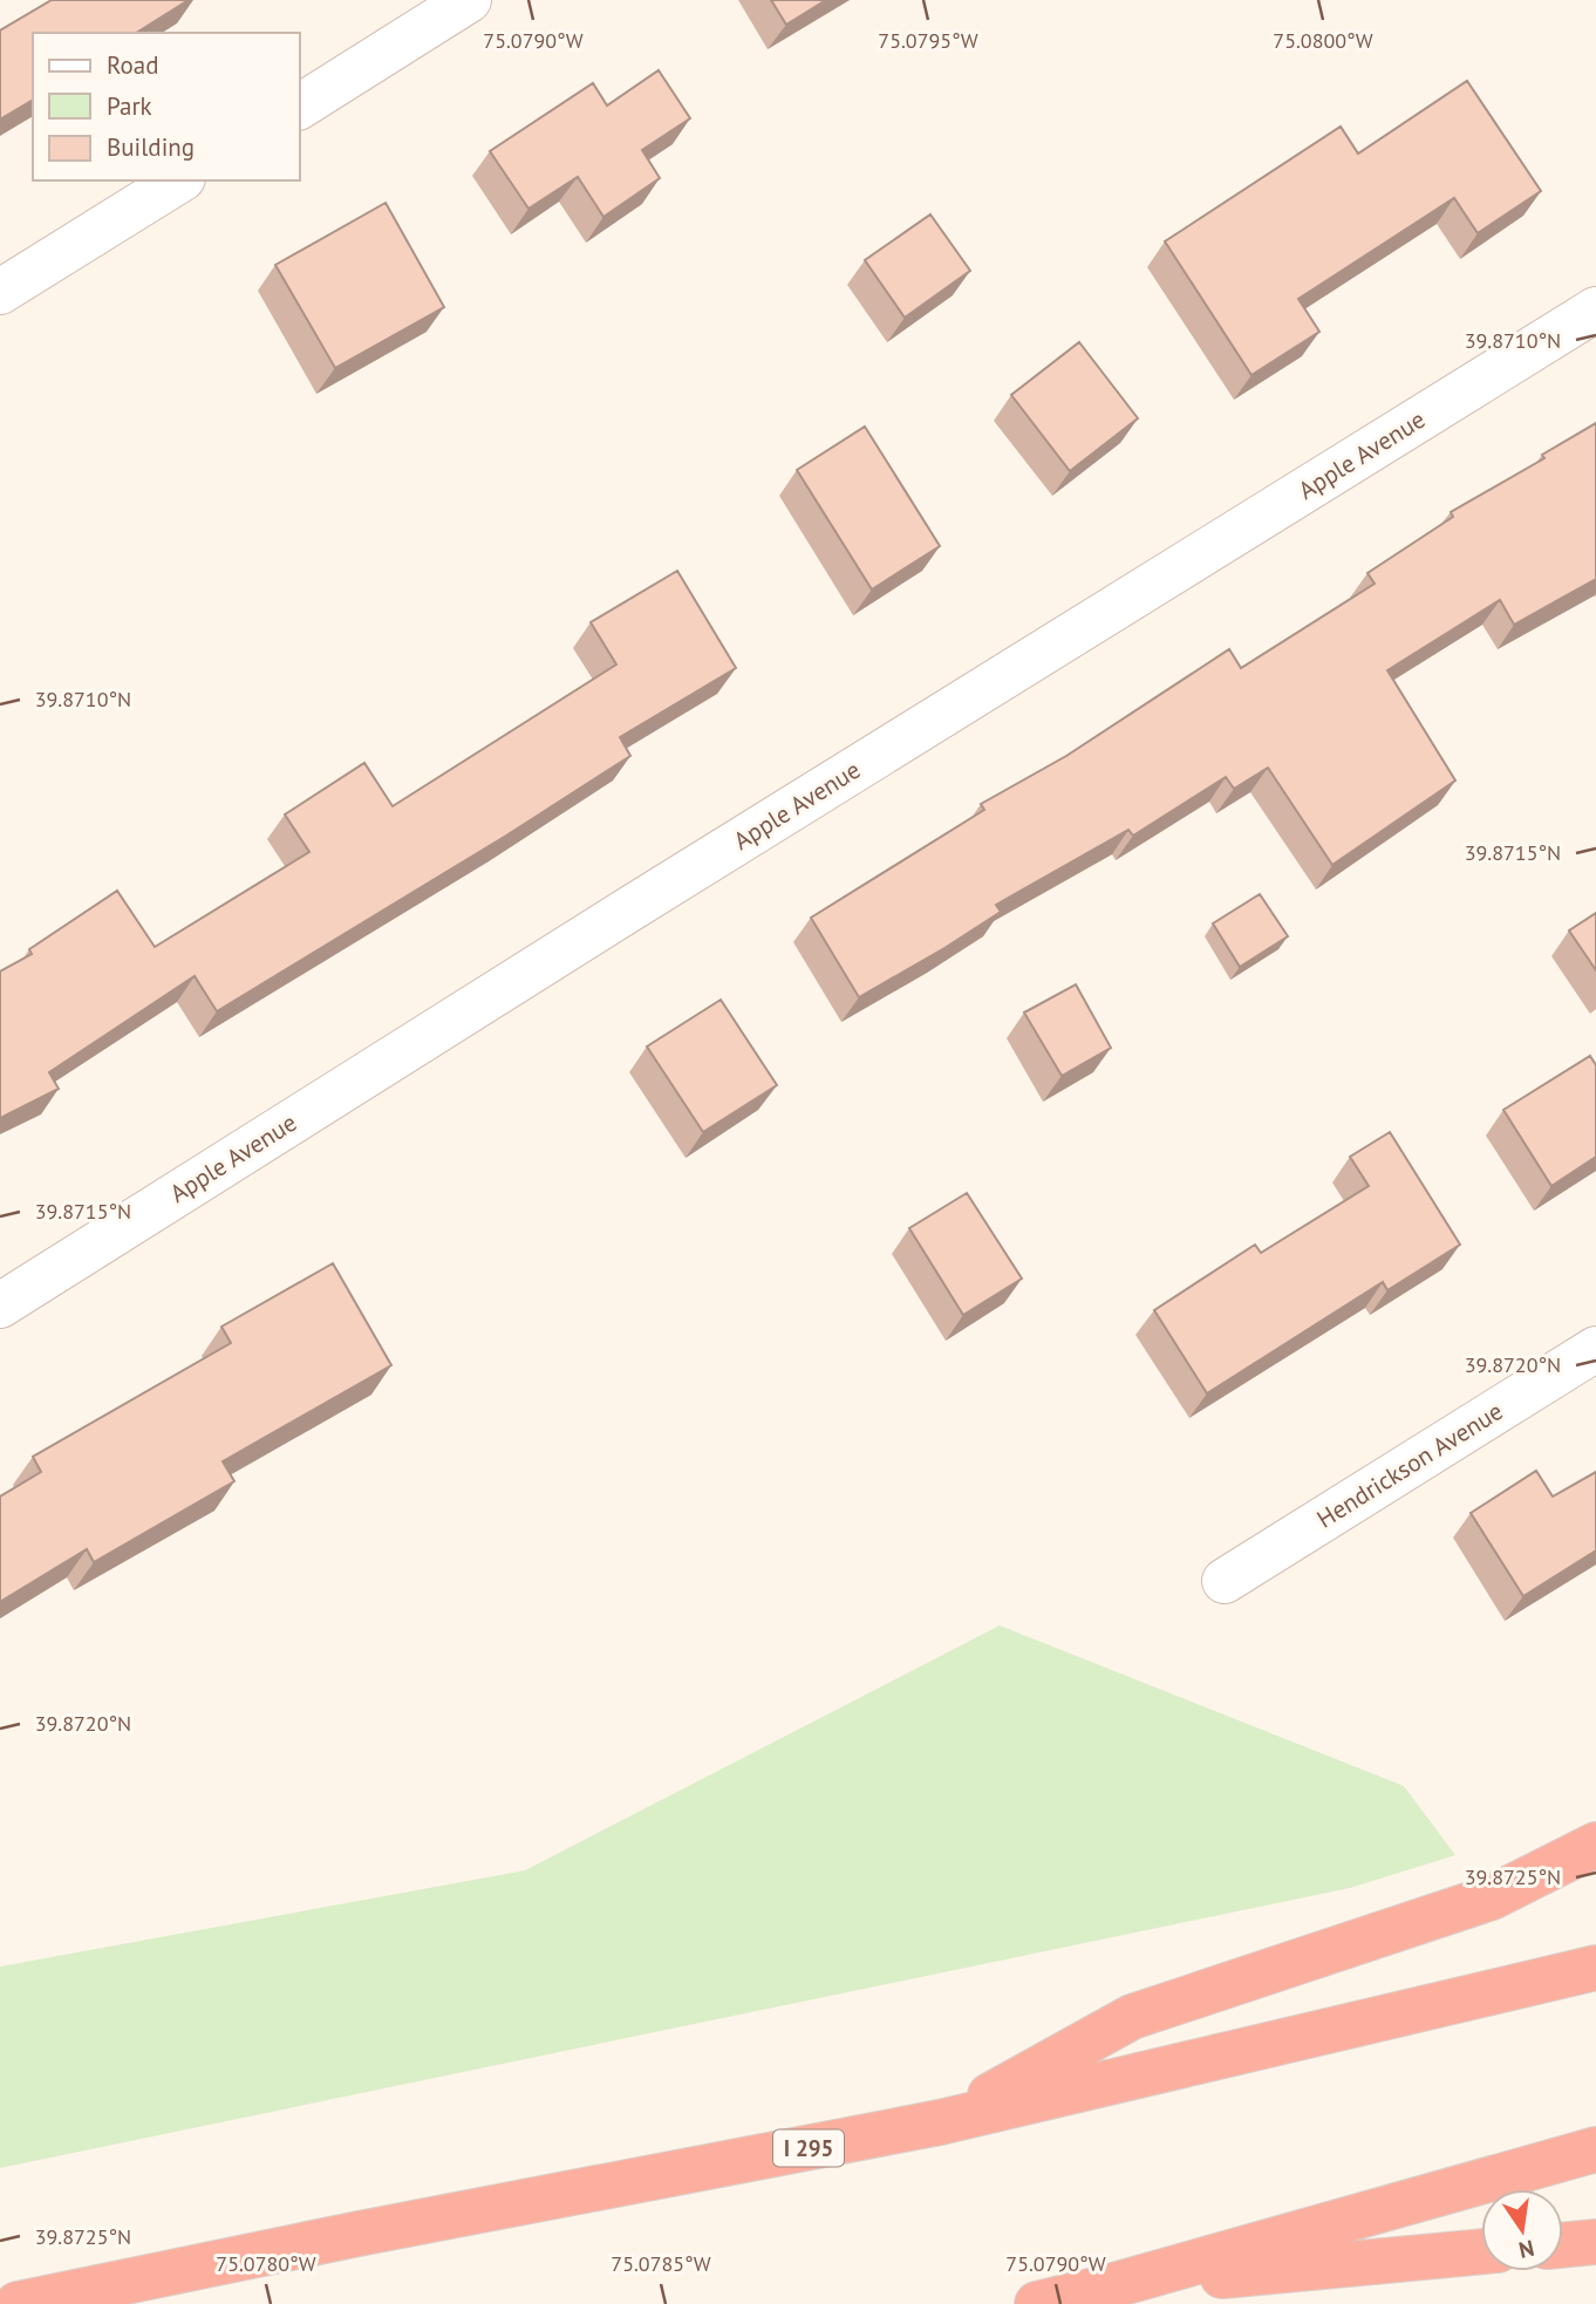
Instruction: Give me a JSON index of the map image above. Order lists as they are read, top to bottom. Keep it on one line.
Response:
{"streets":{"highway":["I 295"],"street":["Apple Avenue","Hendrickson Avenue"]},"legend":["Road","Park","Building"],"north":"bottom","coordinates":["75.0790°W","75.0795°W","75.0800°W","39.8710°N","39.8715°N","39.8720°N","39.8725°N","75.0780°W","75.0785°W"]}
